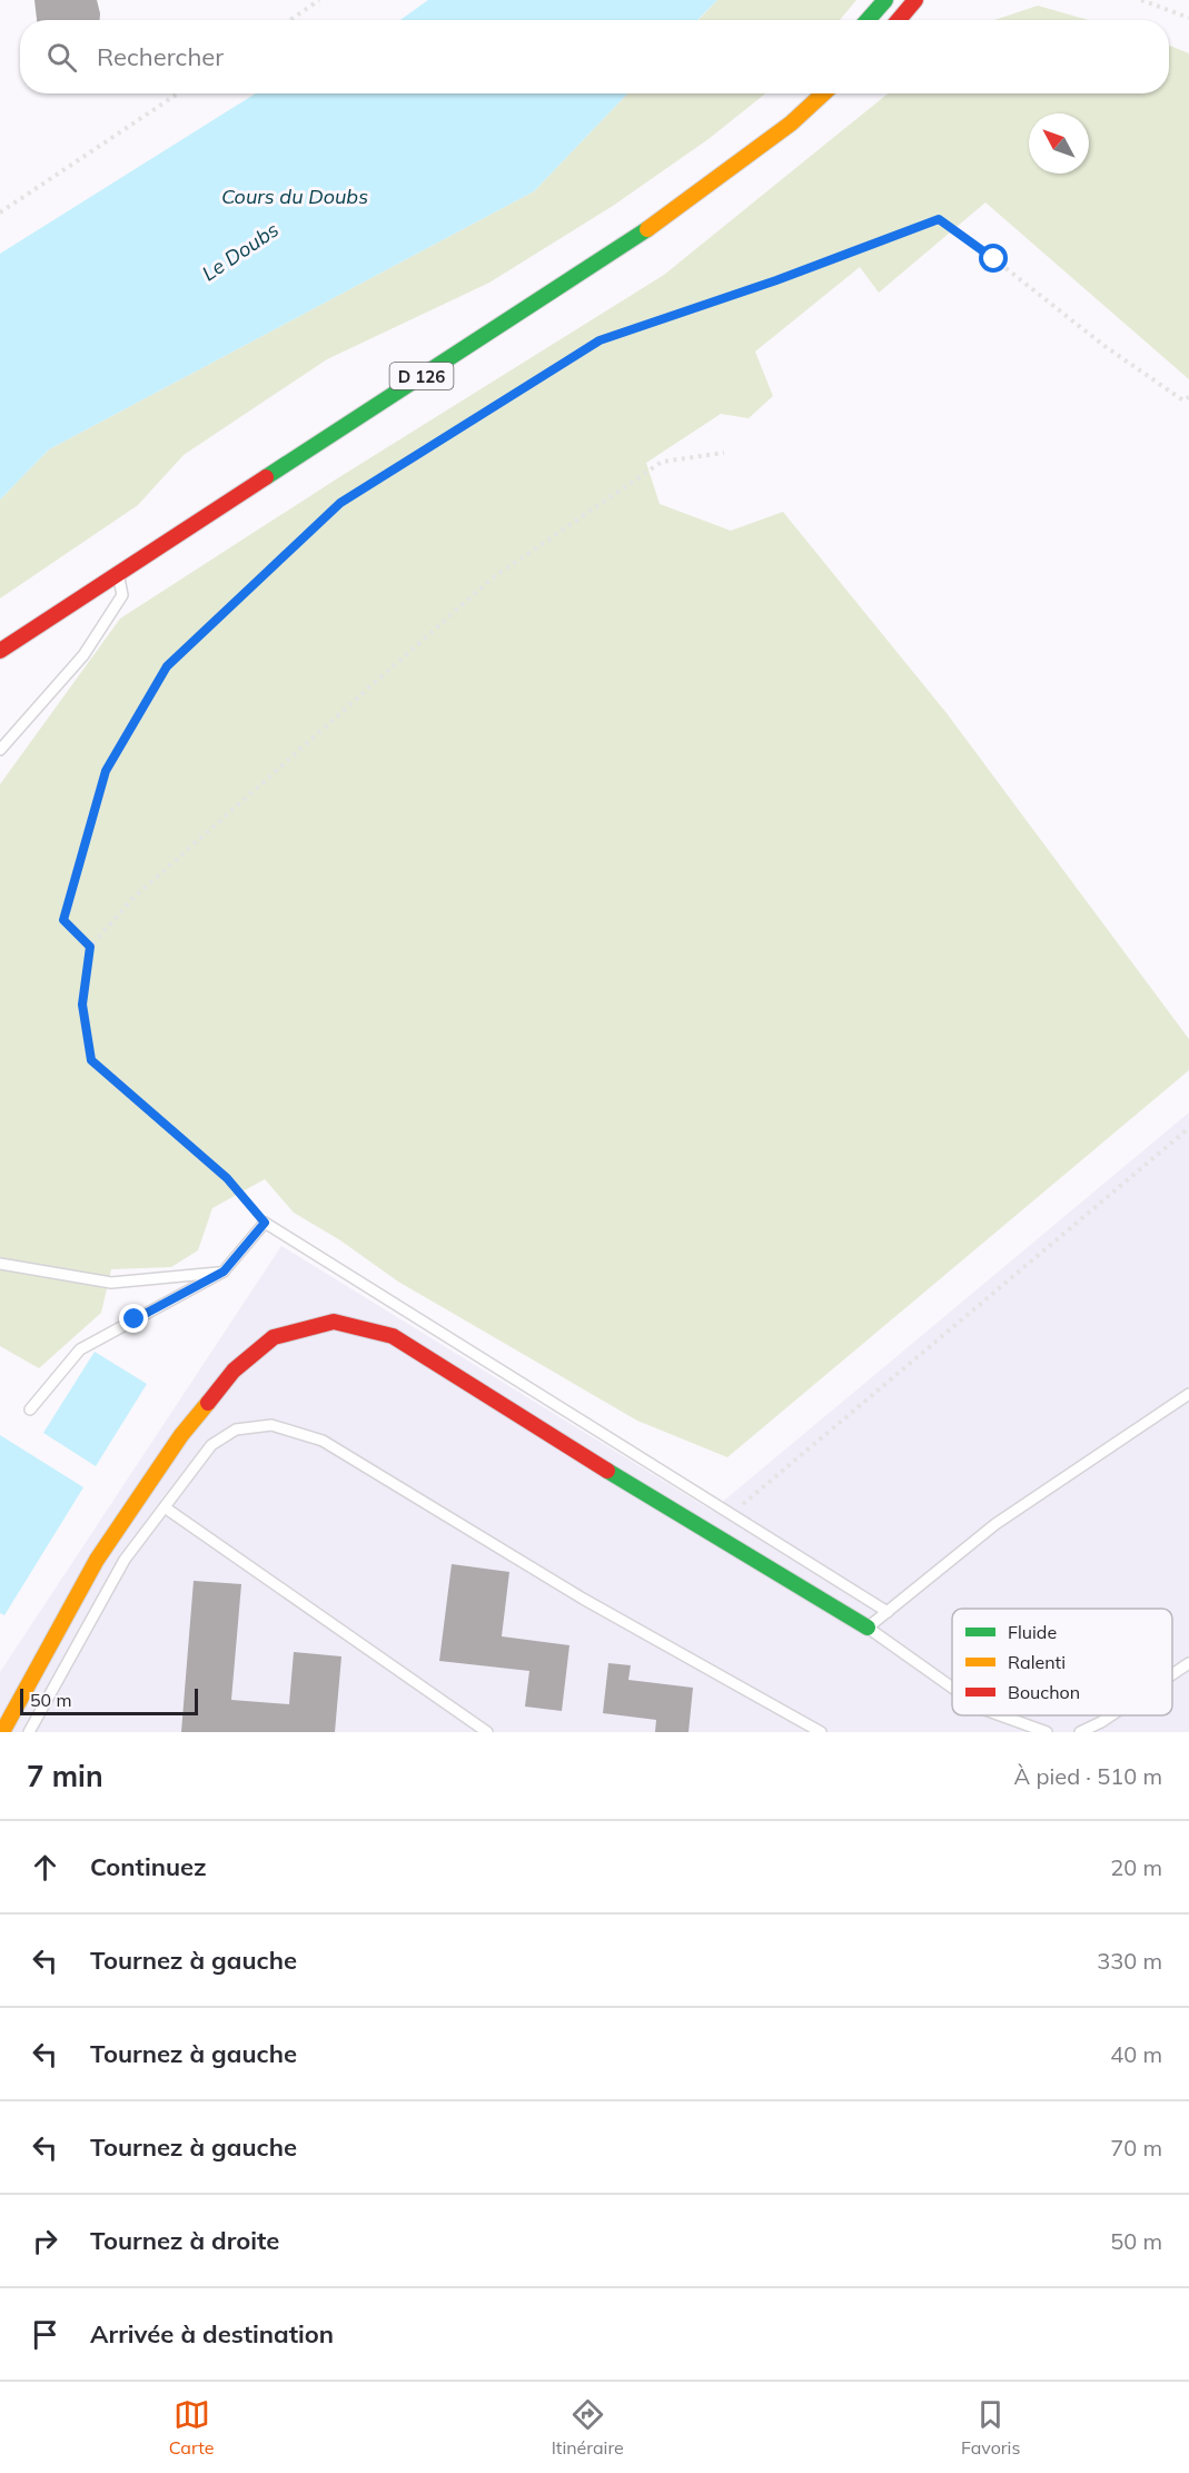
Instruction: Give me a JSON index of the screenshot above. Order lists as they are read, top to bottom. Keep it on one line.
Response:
{"streets":{"street":["D 126"]},"water":["Cours du Doubs","Le Doubs"],"legend":["Fluide","Ralenti","Bouchon"],"scale_bar":"50 m","north":"top left","page":{"search":"Rechercher","scale":"50 m","heading":["7 min","À pied · 510 m"],"list":[["Continuez","20 m"],["Tournez à gauche","330 m"],["Tournez à gauche","40 m"],["Tournez à gauche","70 m"],["Tournez à droite","50 m"],"Arrivée à destination"],"nav":["Carte","Itinéraire","Favoris"]}}
